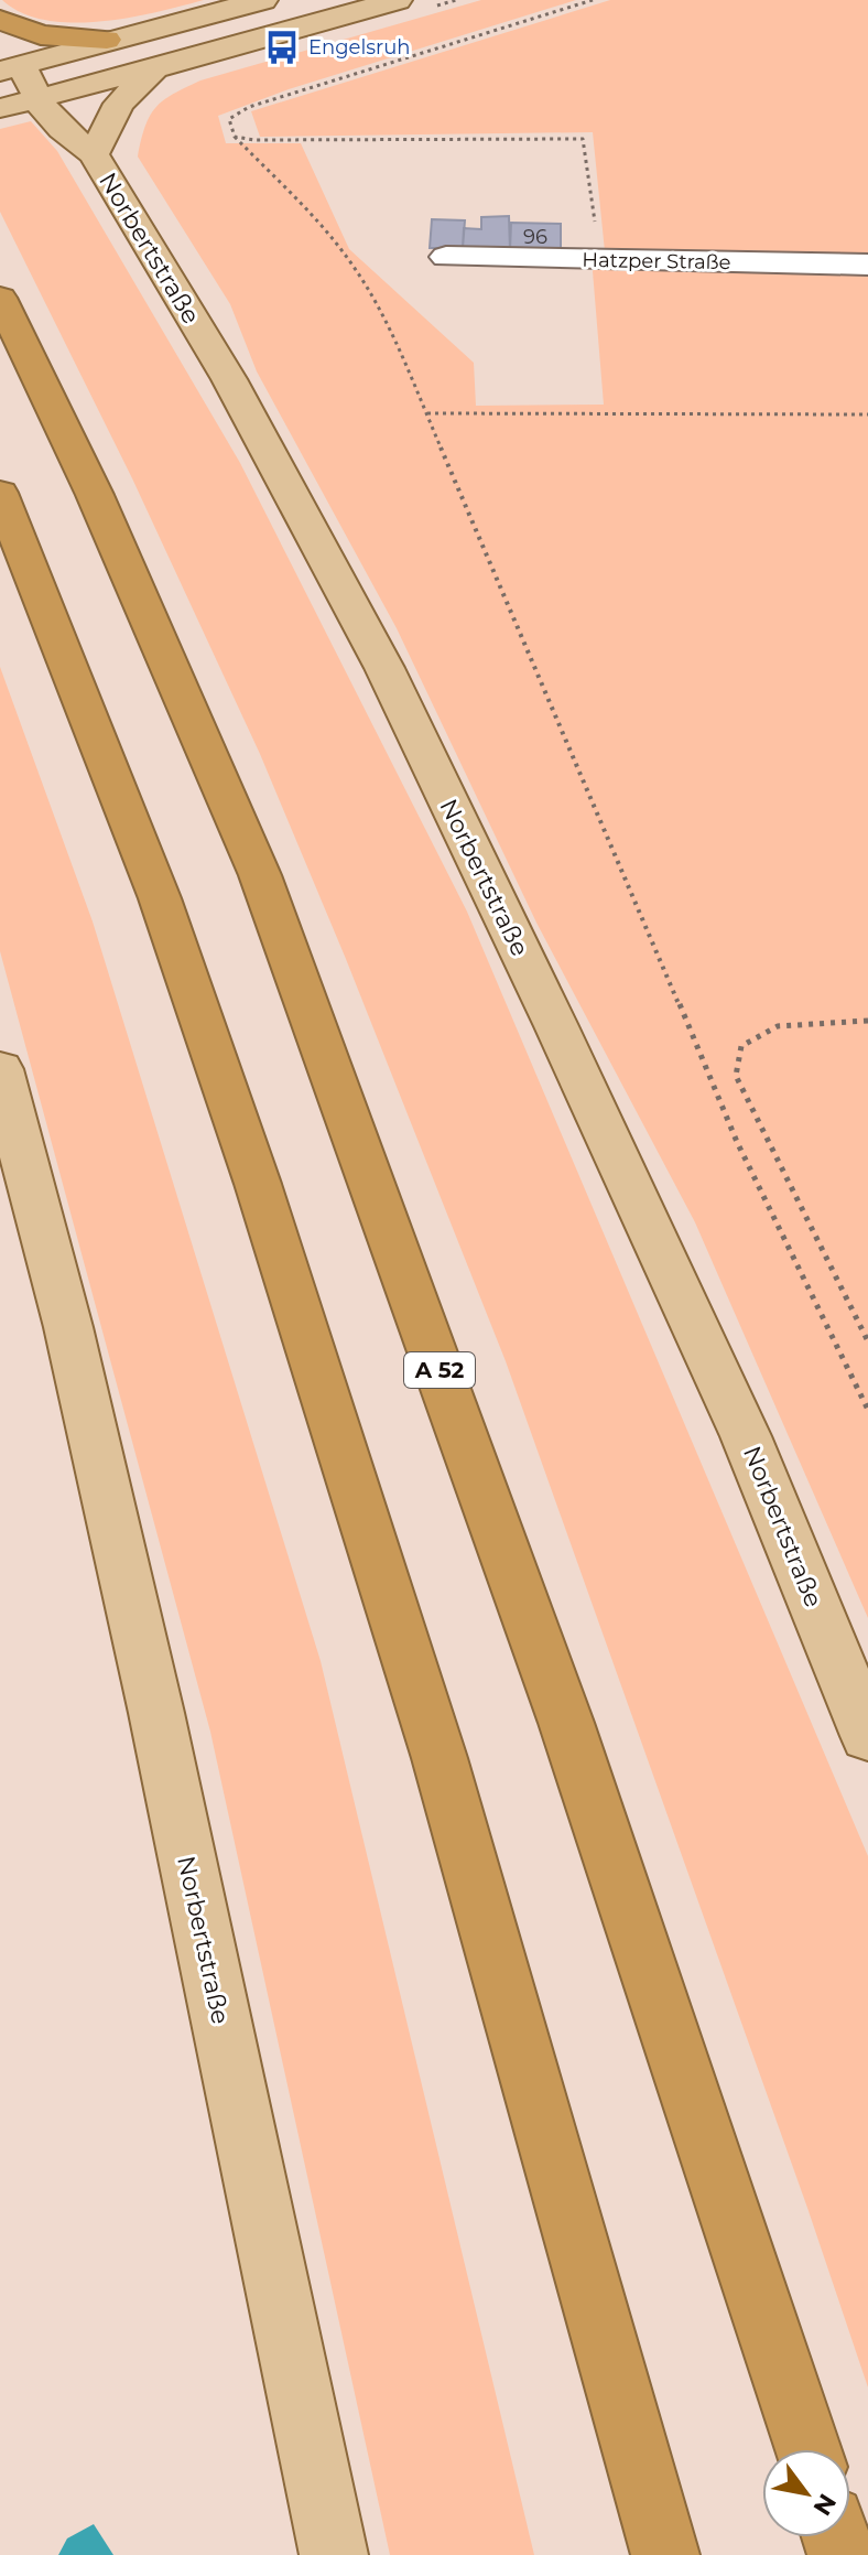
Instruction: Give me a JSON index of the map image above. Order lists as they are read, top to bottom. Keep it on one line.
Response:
{"streets":{"highway":["A 52"],"main road":["Norbertstraße"],"lane":["Hatzper Straße"]},"places":{"bus stop":["Engelsruh"]},"house_numbers":["96"],"north":"bottom right"}
